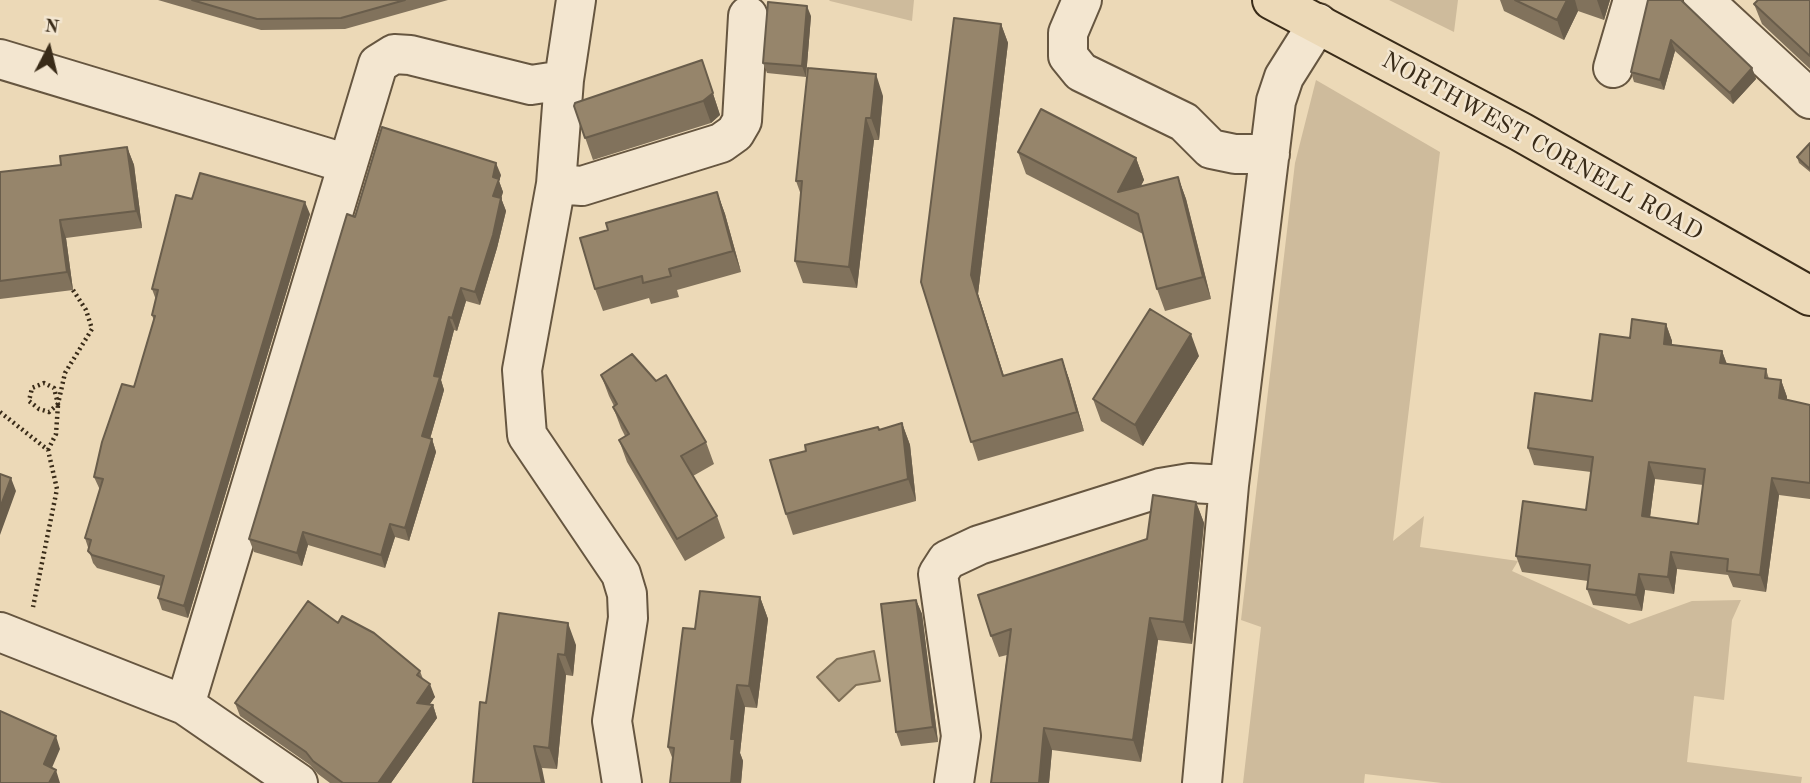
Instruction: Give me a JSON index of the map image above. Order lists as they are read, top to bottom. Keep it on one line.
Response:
{"streets":{"main road":["NORTHWEST CORNELL ROAD"]},"north":"top"}
